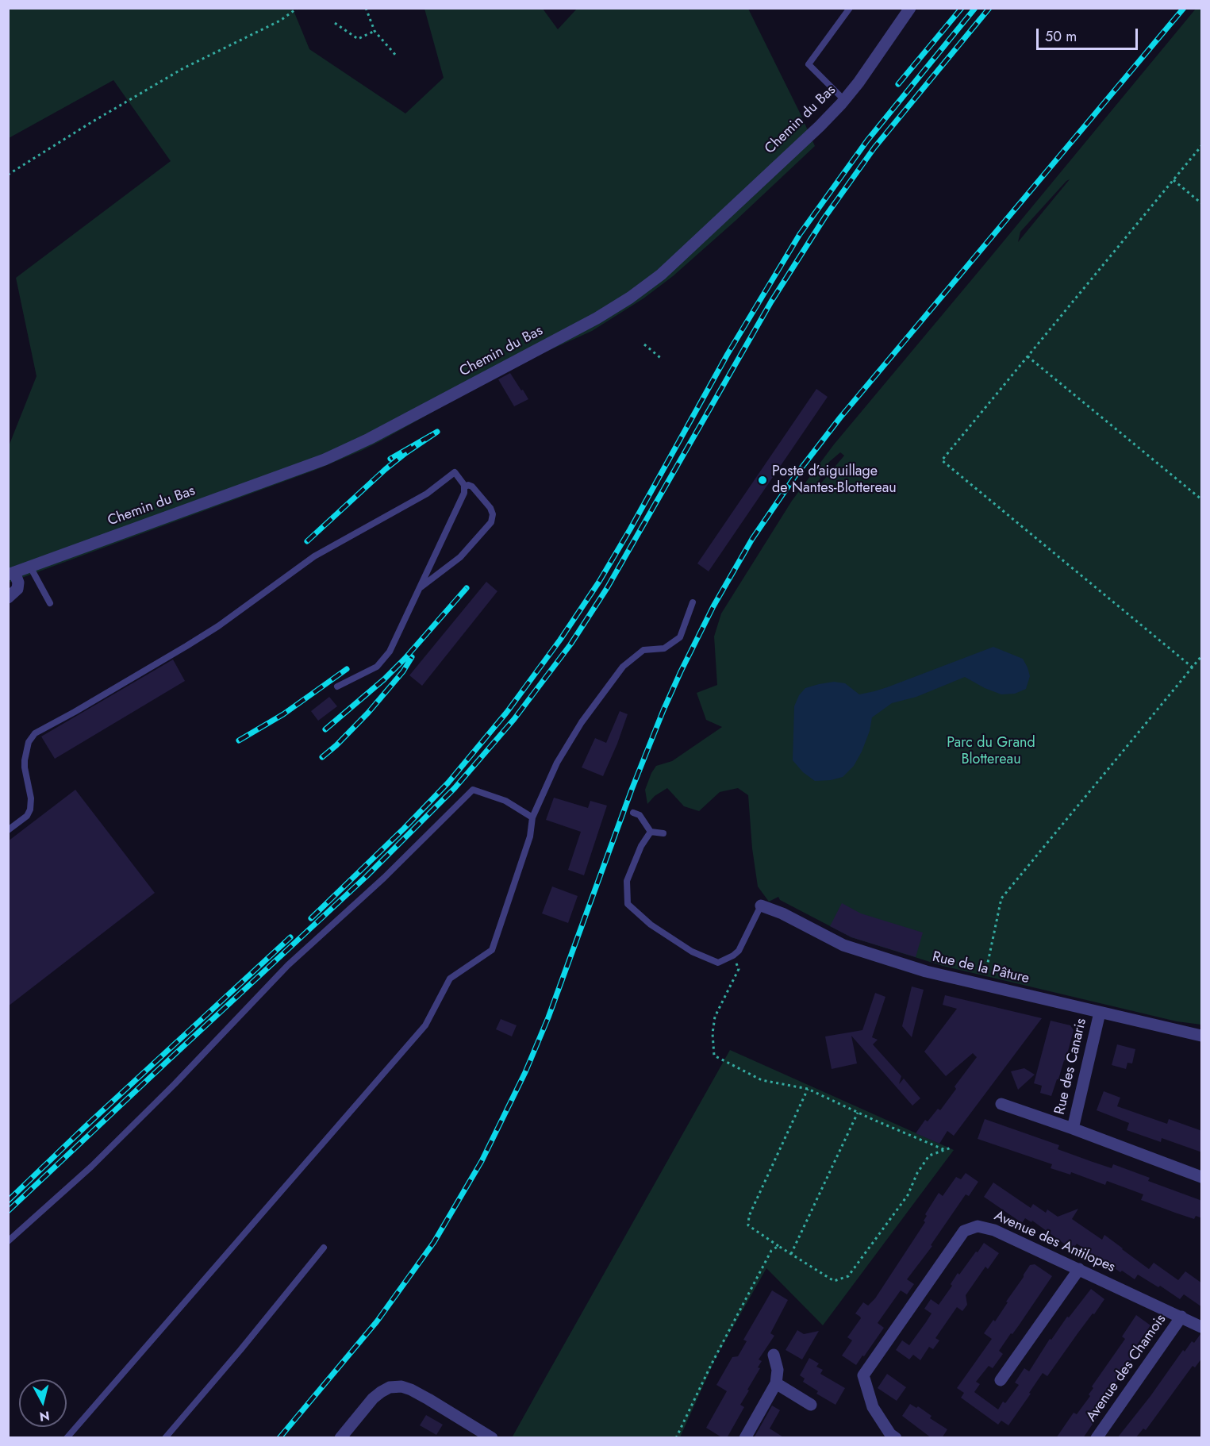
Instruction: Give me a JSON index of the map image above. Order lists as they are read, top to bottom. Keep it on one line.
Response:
{"streets":{"street":["Chemin du Bas","Rue de la Pâture","Rue des Canaris","Avenue des Antilopes","Avenue des Chamois"]},"crossings":[["Rue de la Pâture","Rue des Canaris"],["Avenue des Antilopes","Avenue des Chamois"]],"parks":["Parc du Grand Blottereau"],"places":["Poste d’aiguillage de Nantes-Blottereau"],"scale_bar":"50 m","north":"bottom"}
